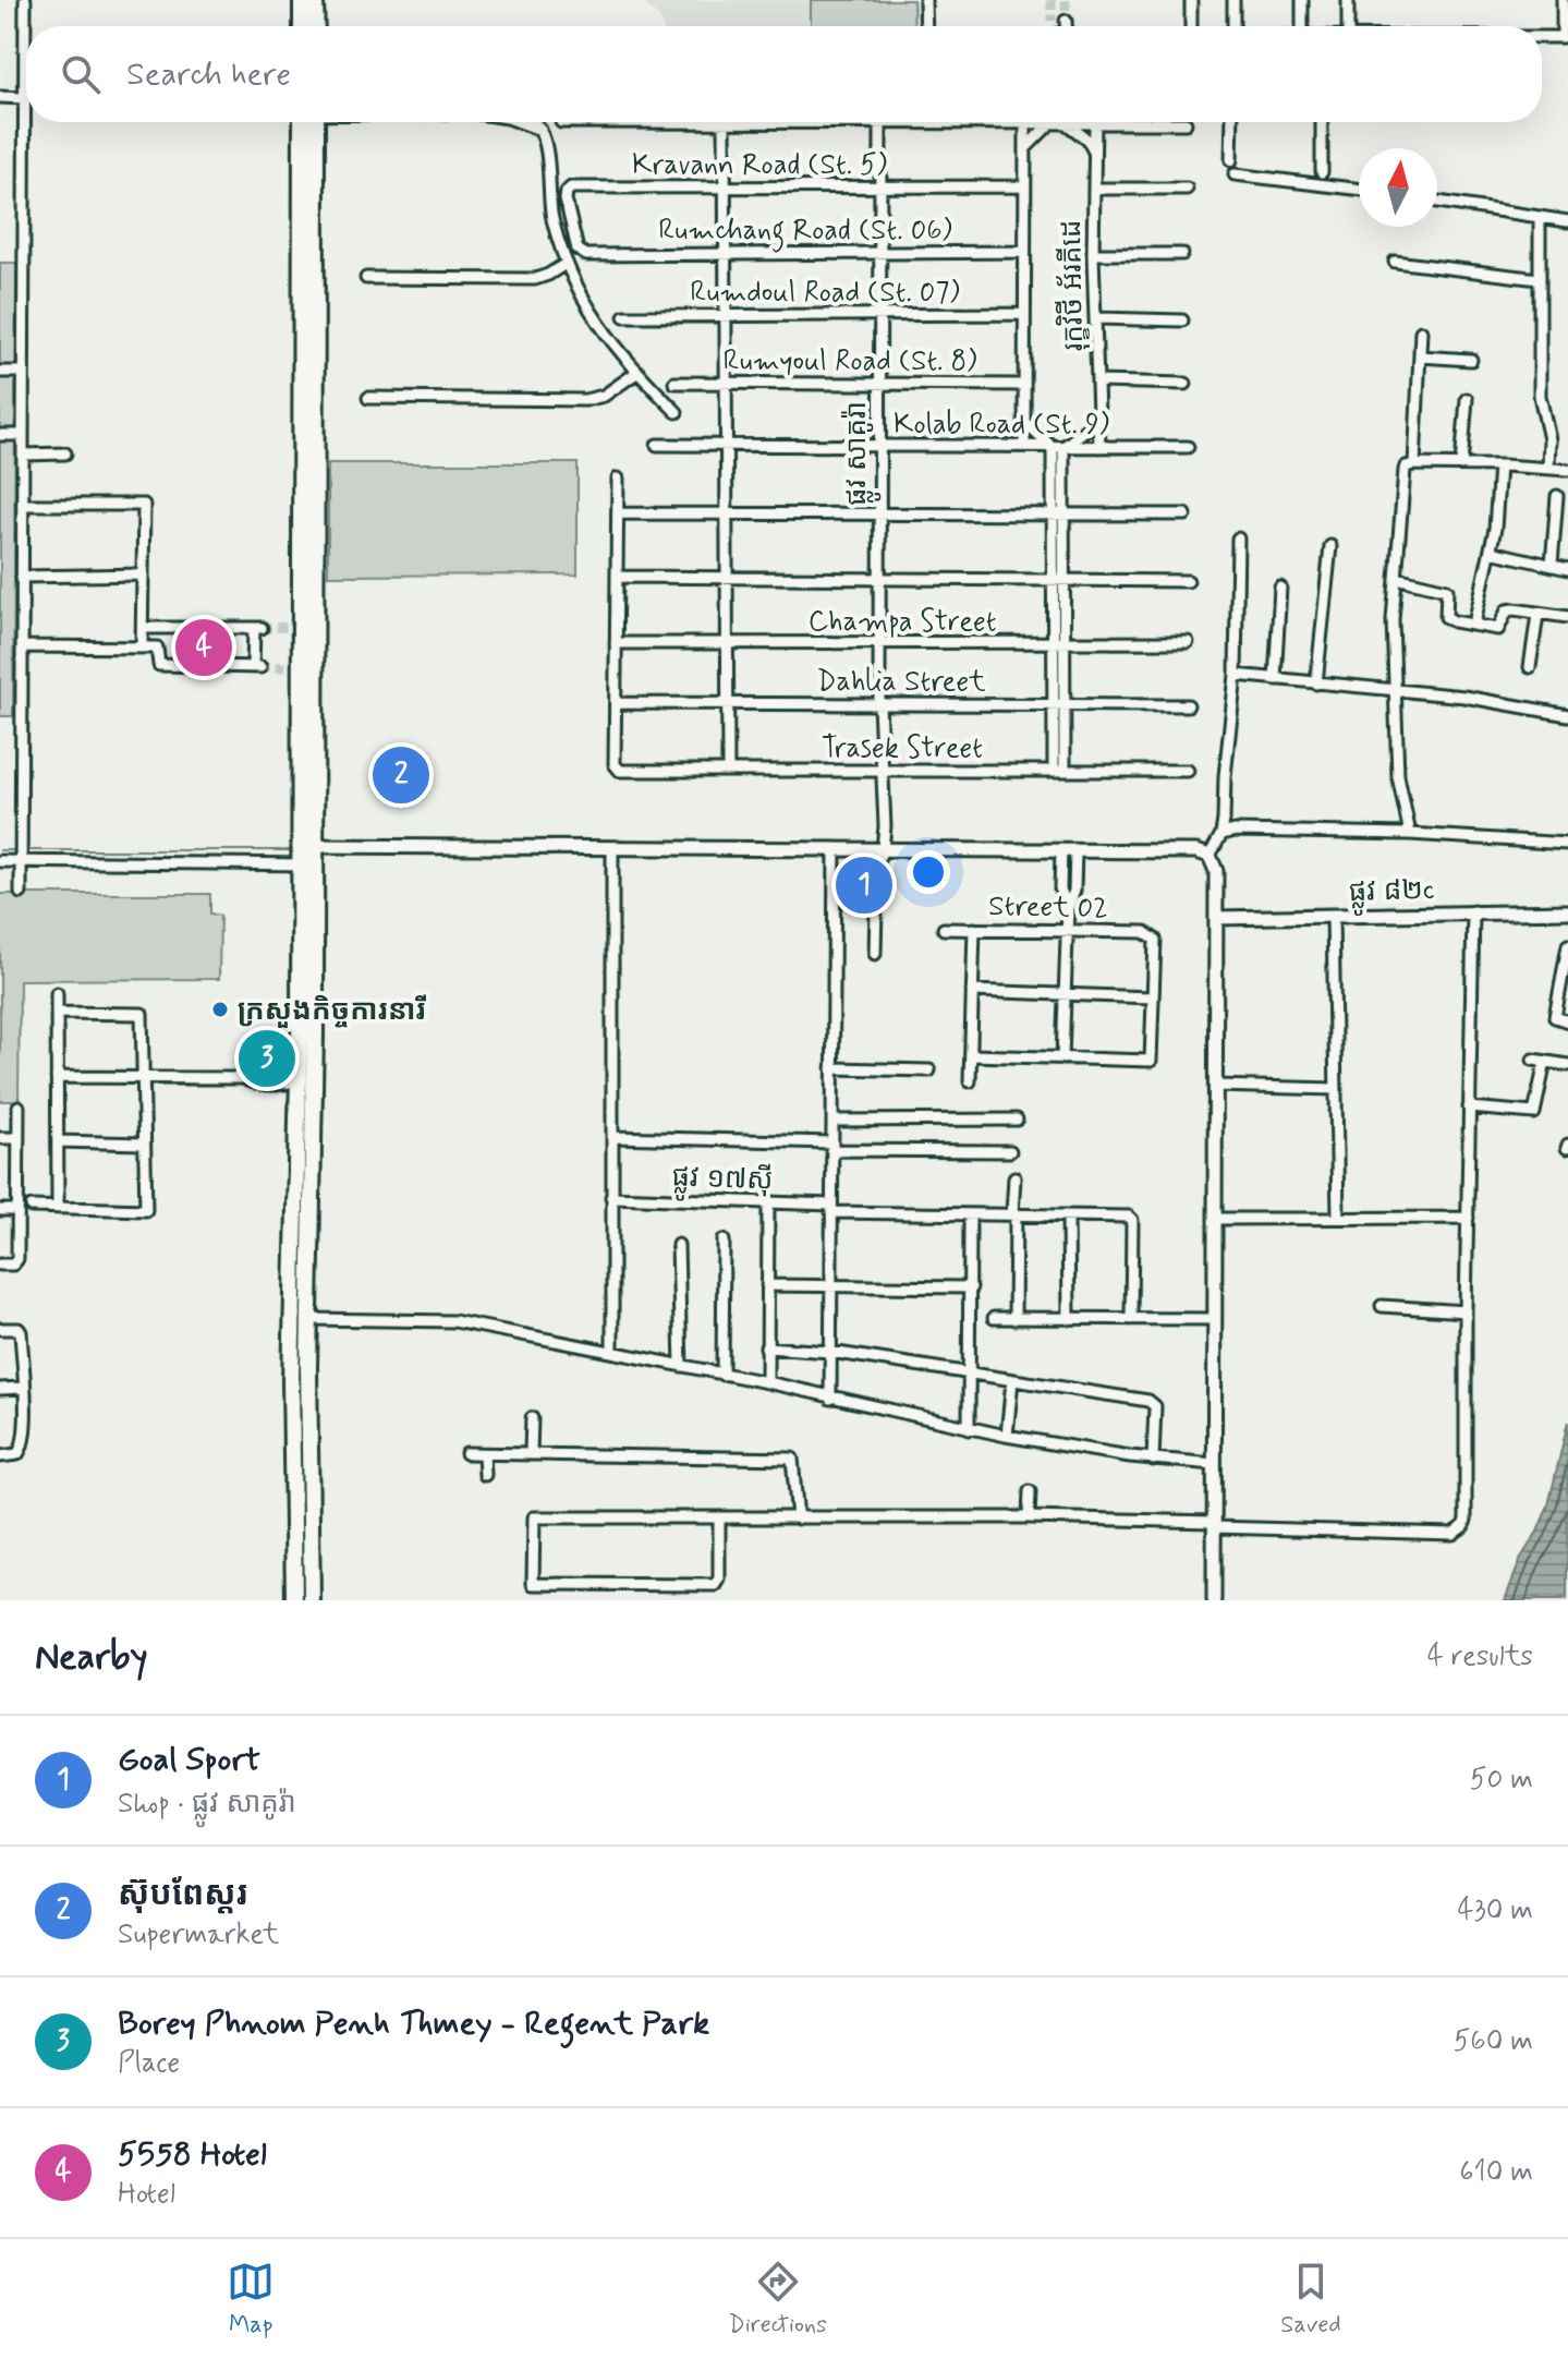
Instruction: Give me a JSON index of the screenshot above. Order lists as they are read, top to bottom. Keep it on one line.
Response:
{"streets":{"street":["Kravann Road (St. 5)","Rumchang Road (St. 06)","រុក្ខវិថី អ័រគីដេ","Rumdoul Road (St. 07)","Rumyoul Road (St. 8)","Kolab Road (St. 9)","ផ្លូវ សាគូរ៉ា","Champa Street","Dahlia Street","Trasek Street","ផ្លូវ ៨២c","Street 02","ផ្លូវ ១៧ស៊ី"]},"crossings":[["Kravann Road (St. 5)","Rumchang Road (St. 06)"],["Kravann Road (St. 5)","រុក្ខវិថី អ័រគីដេ"],["Kravann Road (St. 5)","ផ្លូវ សាគូរ៉ា"],["Rumchang Road (St. 06)","រុក្ខវិថី អ័រគីដេ"],["Rumchang Road (St. 06)","ផ្លូវ សាគូរ៉ា"],["រុក្ខវិថី អ័រគីដេ","Rumdoul Road (St. 07)"],["រុក្ខវិថី អ័រគីដេ","Rumyoul Road (St. 8)"],["រុក្ខវិថី អ័រគីដេ","Kolab Road (St. 9)"],["Rumdoul Road (St. 07)","ផ្លូវ សាគូរ៉ា"],["Rumyoul Road (St. 8)","ផ្លូវ សាគូរ៉ា"],["Kolab Road (St. 9)","ផ្លូវ សាគូរ៉ា"],["ផ្លូវ សាគូរ៉ា","Champa Street"],["ផ្លូវ សាគូរ៉ា","Dahlia Street"],["ផ្លូវ សាគូរ៉ា","Trasek Street"],["Dahlia Street","Trasek Street"]],"places":["ក្រសួងកិច្ចការនារី"],"north":"top","page":{"search":"Search here","pins":["4","2","1","3"],"heading":["Nearby","4 results"],"list":[{"mark":"1","name":"Goal Sport","note":"Shop · ផ្លូវ សាគូរ៉ា","value":"50 m"},{"mark":"2","name":"ស៊ុបពែស្តរ","note":"Supermarket","value":"430 m"},{"mark":"3","name":"Borey Phnom Penh Thmey - Regent Park","note":"Place","value":"560 m"},{"mark":"4","name":"5558 Hotel","note":"Hotel","value":"610 m"}],"nav":["Map","Directions","Saved"]}}
